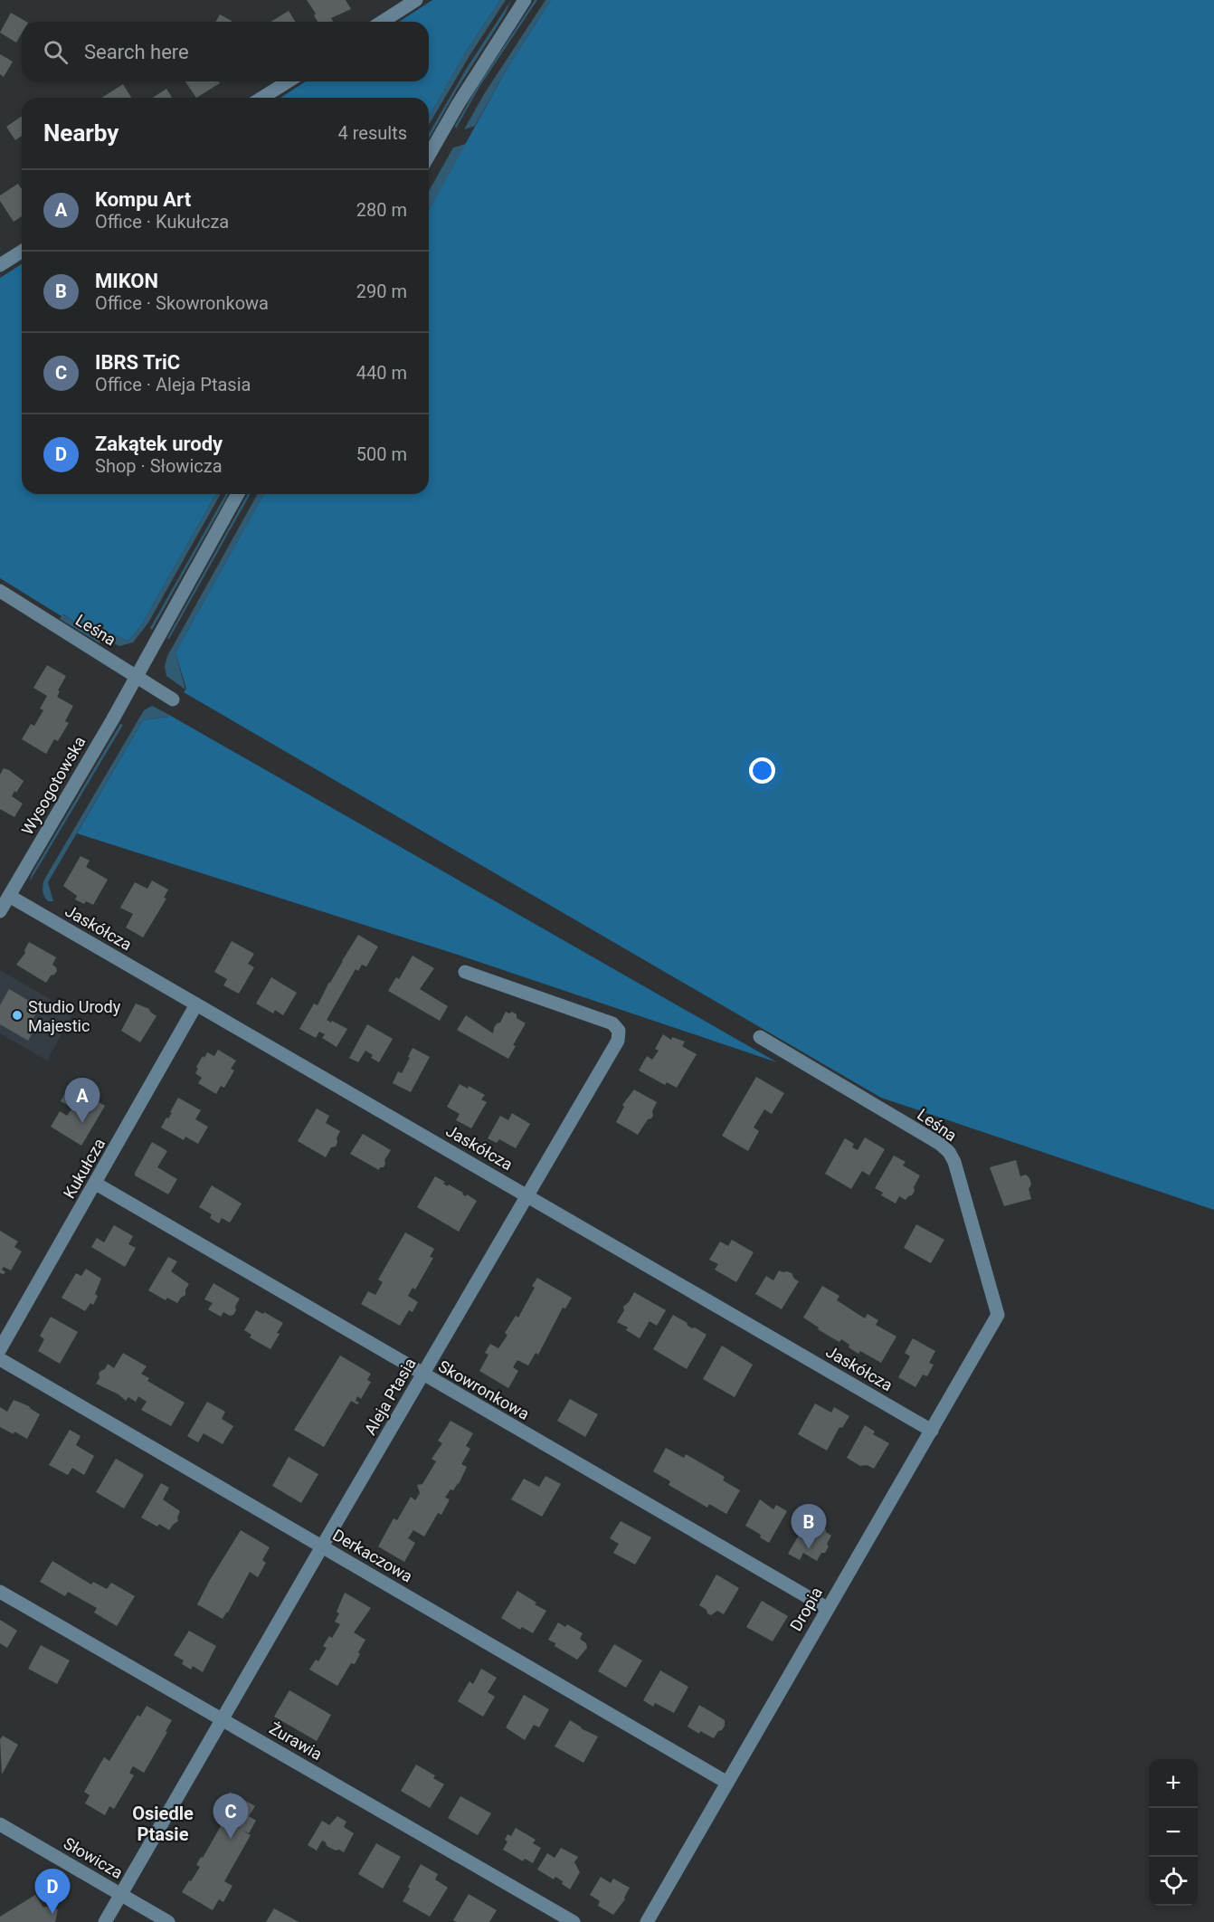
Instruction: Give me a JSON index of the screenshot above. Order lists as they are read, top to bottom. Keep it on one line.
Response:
{"streets":{"street":["Leśna","Wysogotowska","Jaskółcza","Kukułcza","Skowronkowa","Aleja Ptasia","Derkaczowa","Dropia","Żurawia","Słowicza"]},"crossings":[["Leśna","Wysogotowska"],["Leśna","Dropia"],["Wysogotowska","Jaskółcza"],["Jaskółcza","Kukułcza"],["Jaskółcza","Aleja Ptasia"],["Jaskółcza","Dropia"],["Kukułcza","Skowronkowa"],["Skowronkowa","Aleja Ptasia"],["Skowronkowa","Dropia"],["Aleja Ptasia","Derkaczowa"],["Aleja Ptasia","Żurawia"],["Aleja Ptasia","Słowicza"],["Derkaczowa","Dropia"]],"districts":["Osiedle Ptasie"],"places":["Studio Urody Majestic"],"page":{"search":"Search here","heading":["Nearby","4 results"],"list":[{"mark":"A","name":"Kompu Art","note":"Office · Kukułcza","value":"280 m"},{"mark":"B","name":"MIKON","note":"Office · Skowronkowa","value":"290 m"},{"mark":"C","name":"IBRS TriC","note":"Office · Aleja Ptasia","value":"440 m"},{"mark":"D","name":"Zakątek urody","note":"Shop · Słowicza","value":"500 m"}],"pins":["A","B","C","D"],"map_buttons":["+","−"]}}
